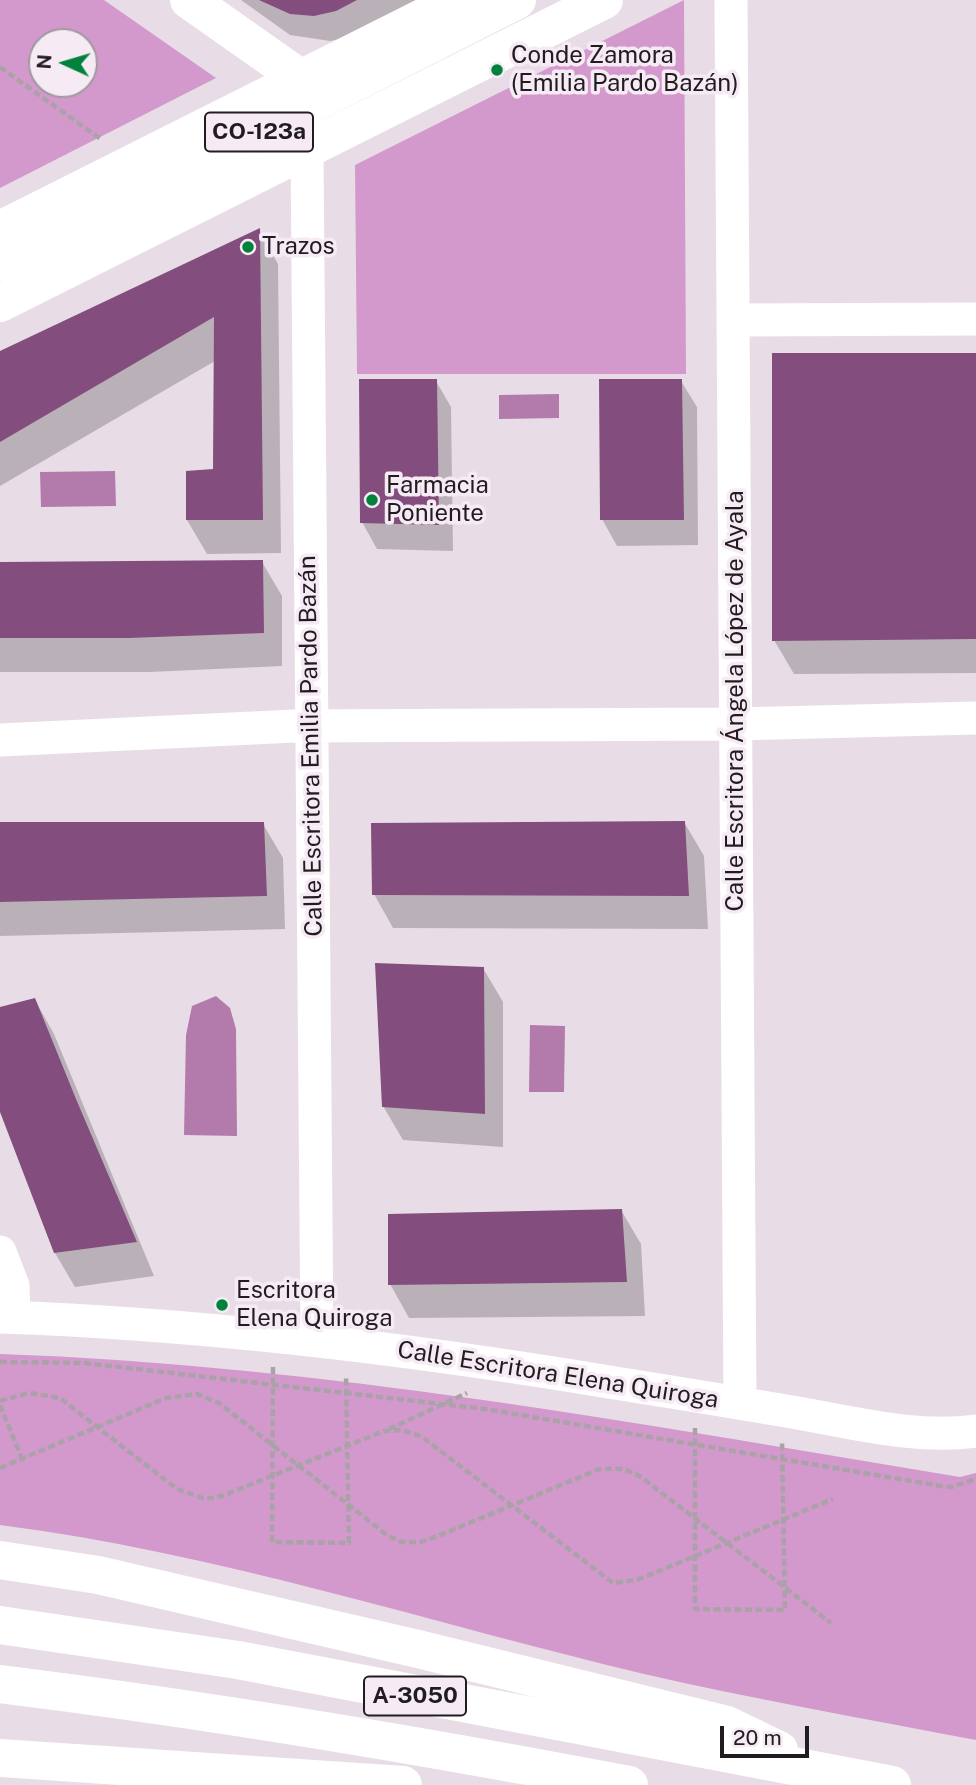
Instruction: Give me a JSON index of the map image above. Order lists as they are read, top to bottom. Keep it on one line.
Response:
{"streets":{"main road":["CO-123a","A-3050"],"street":["Calle Escritora Ángela López de Ayala","Calle Escritora Emilia Pardo Bazán","Calle Escritora Elena Quiroga"]},"crossings":[["Calle Escritora Ángela López de Ayala","Calle Escritora Elena Quiroga"],["Calle Escritora Emilia Pardo Bazán","Calle Escritora Elena Quiroga"]],"places":["Conde Zamora (Emilia Pardo Bazán)","Trazos","Farmacia Poniente","Escritora Elena Quiroga"],"scale_bar":"20 m","north":"left"}
